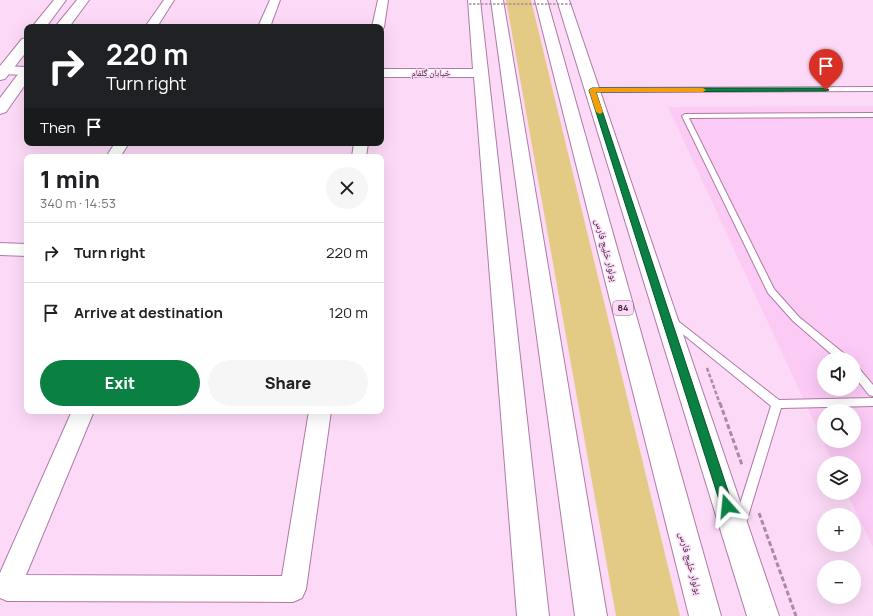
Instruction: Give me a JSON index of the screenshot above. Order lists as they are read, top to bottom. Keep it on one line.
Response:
{"streets":{"main road":["خیابان گلفام","بولوار خلیج فارس","84"]},"page":{"turn":["220 m","Turn right"],"then":"Then","heading":["1 min","340 m · 14:53"],"list":[{"name":"Turn right","value":"220 m"},{"name":"Arrive at destination","value":"120 m"}],"map_buttons":["+","−"],"buttons":["Exit","Share"]}}
